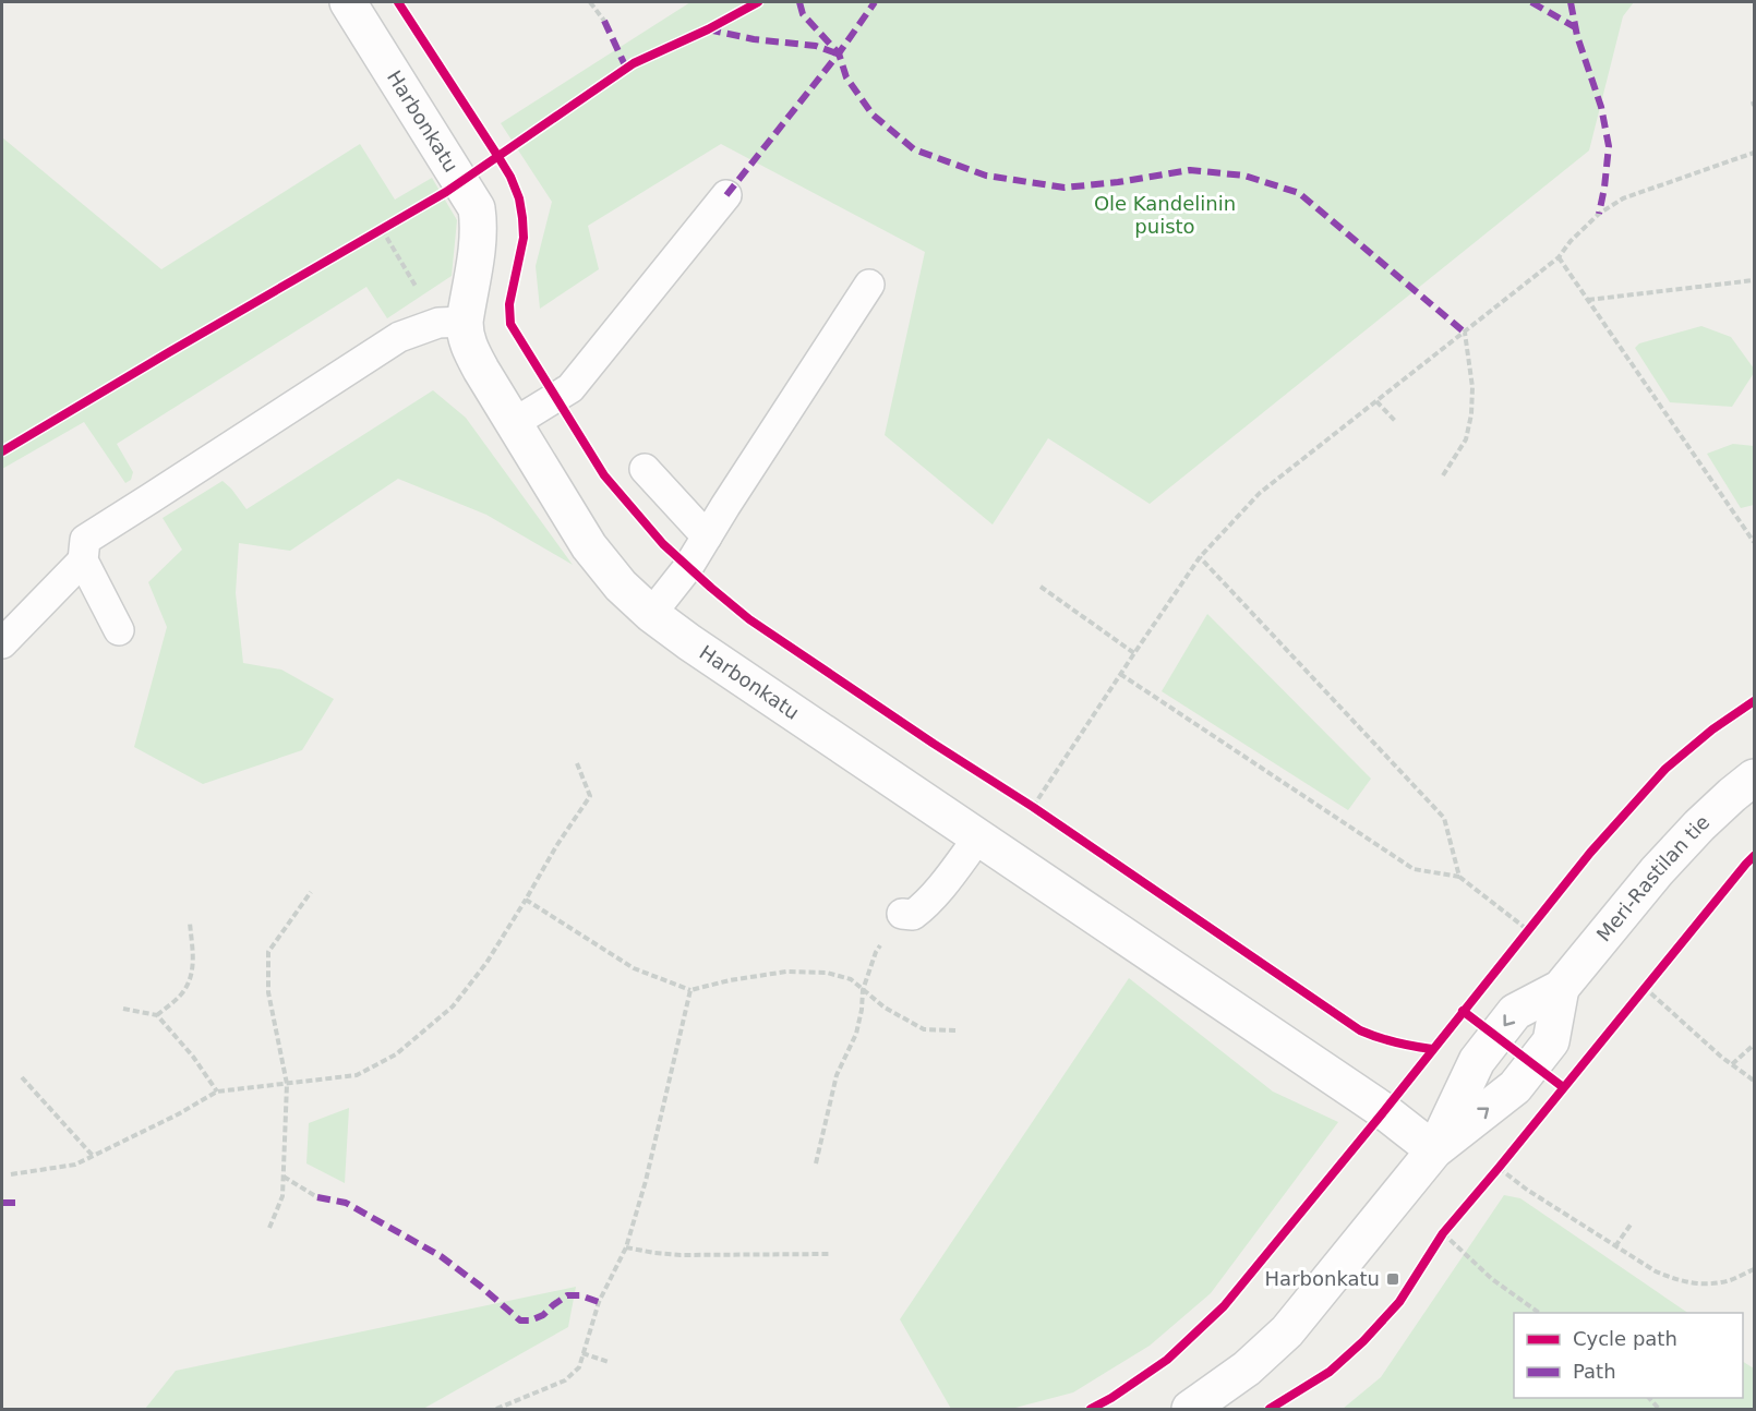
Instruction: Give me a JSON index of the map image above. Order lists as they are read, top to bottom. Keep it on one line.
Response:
{"streets":{"street":["Harbonkatu","Meri-Rastilan tie"]},"crossings":[["Harbonkatu","Meri-Rastilan tie"]],"parks":["Ole Kandelinin puisto"],"places":{"transit":["Harbonkatu"]},"legend":["Cycle path","Path"]}
